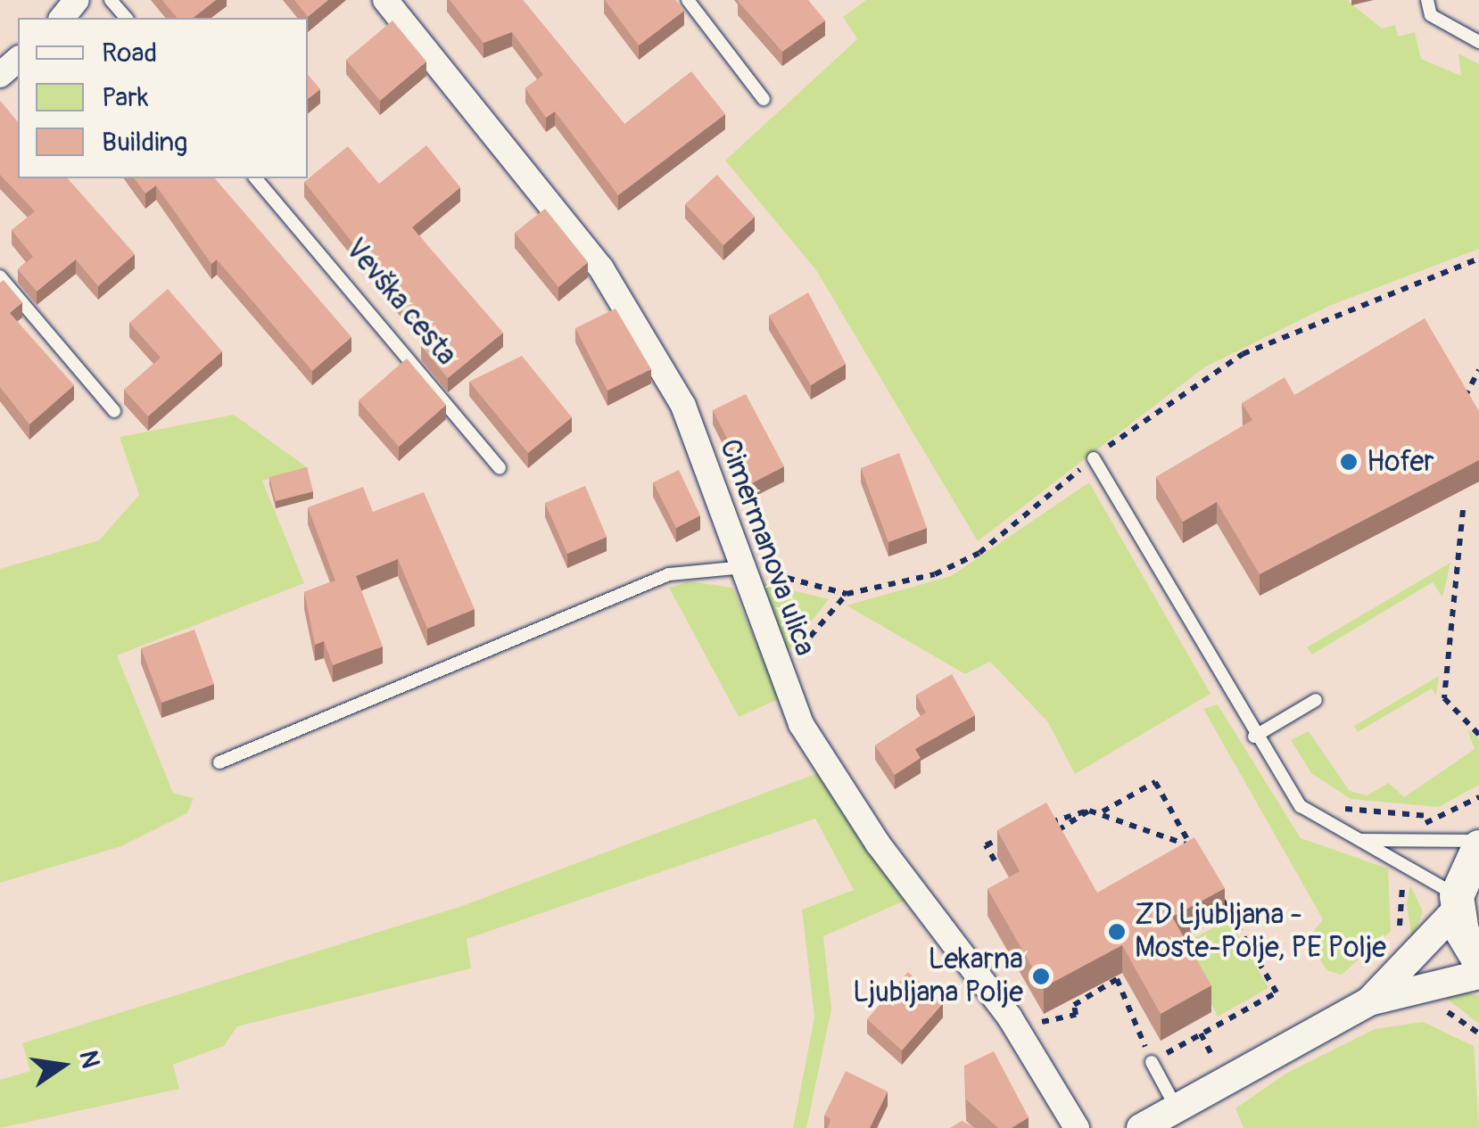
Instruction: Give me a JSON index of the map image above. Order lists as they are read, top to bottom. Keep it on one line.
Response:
{"streets":{"street":["Cimermanova ulica"],"lane":["Vevška cesta"]},"places":["Hofer","ZD Ljubljana - Moste-Polje, PE Polje","Lekarna Ljubljana Polje"],"legend":["Road","Park","Building"],"north":"right"}
